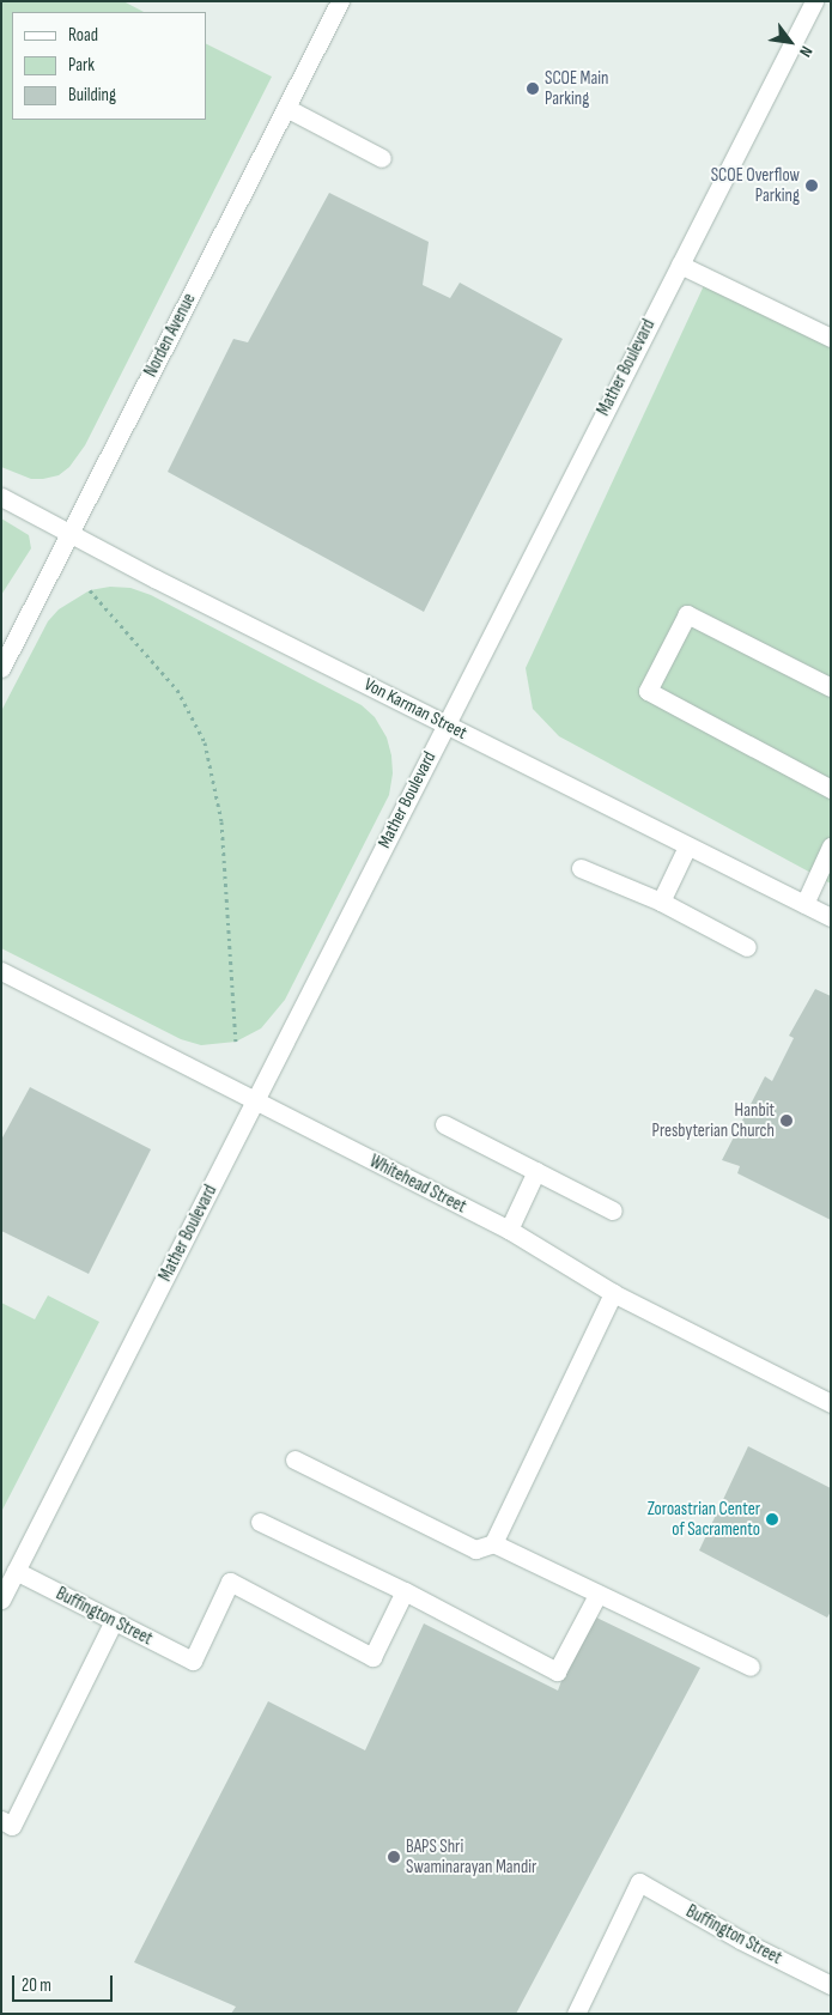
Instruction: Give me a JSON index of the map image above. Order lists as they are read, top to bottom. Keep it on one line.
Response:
{"streets":{"street":["Norden Avenue","Mather Boulevard","Von Karman Street","Whitehead Street","Buffington Street"]},"crossings":[["Norden Avenue","Von Karman Street"],["Mather Boulevard","Von Karman Street"],["Mather Boulevard","Whitehead Street"],["Mather Boulevard","Buffington Street"]],"places":["SCOE Main Parking","SCOE Overflow Parking","Hanbit Presbyterian Church","Zoroastrian Center of Sacramento","BAPS Shri Swaminarayan Mandir"],"legend":["Road","Park","Building"],"scale_bar":"20 m","north":"bottom right"}
